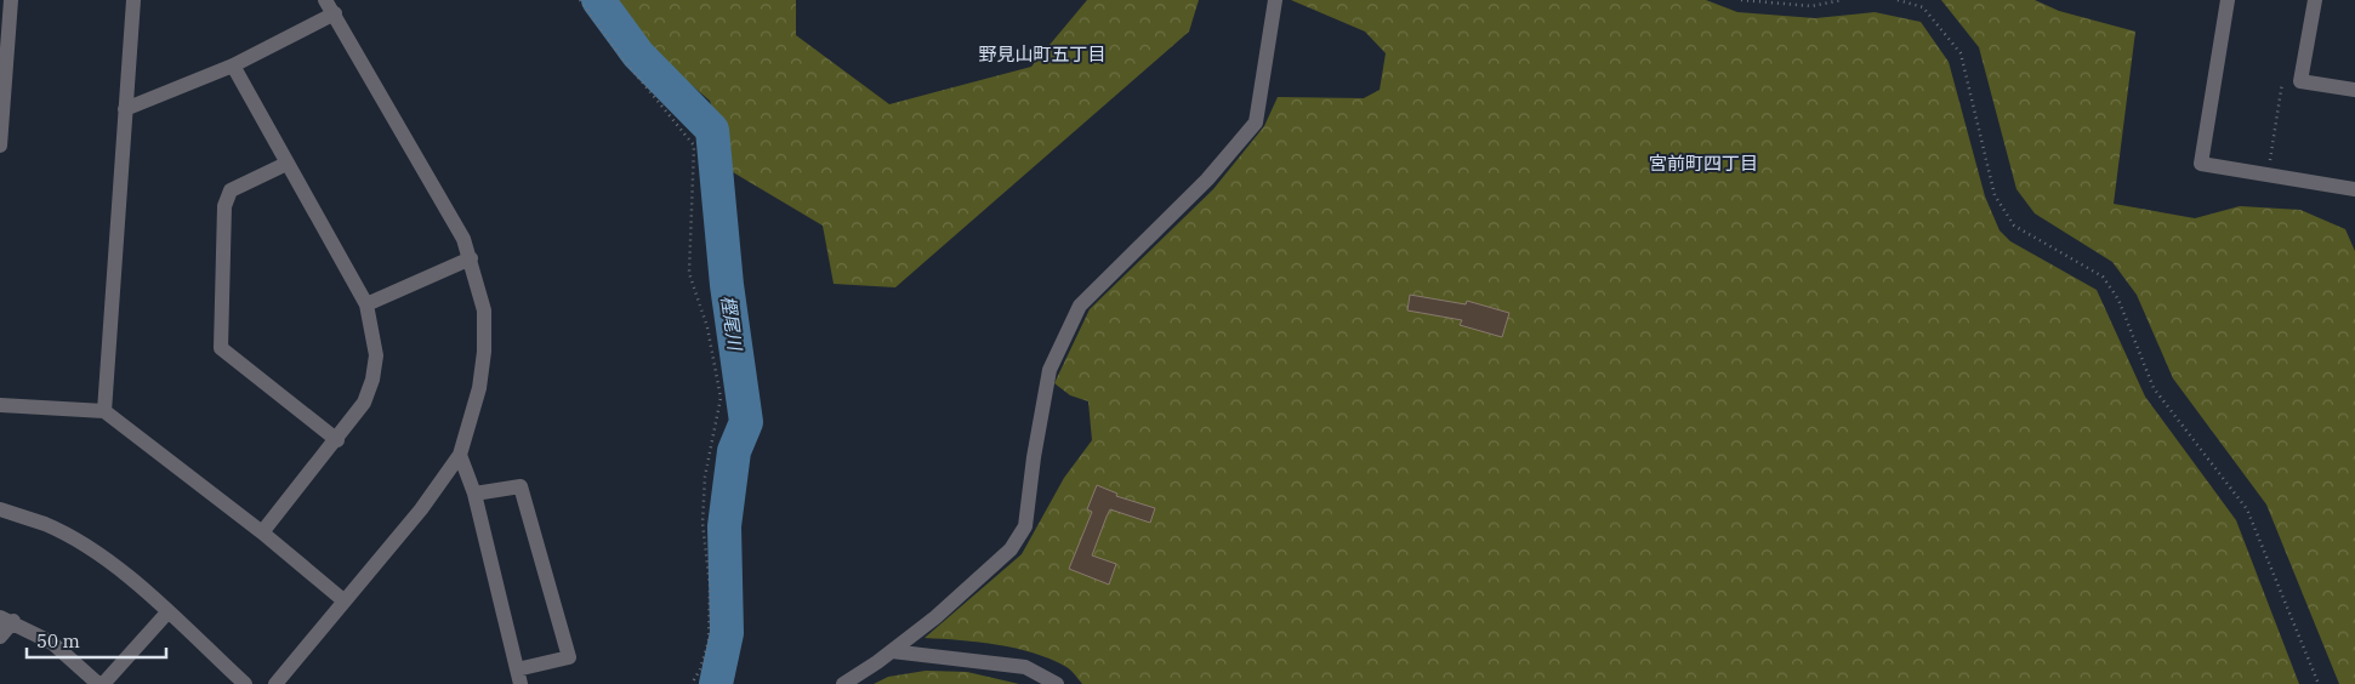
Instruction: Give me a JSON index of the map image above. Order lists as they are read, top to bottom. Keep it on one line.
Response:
{"districts":["野見山町五丁目","宮前町四丁目"],"water":["樫尾川"],"scale_bar":"50 m"}
